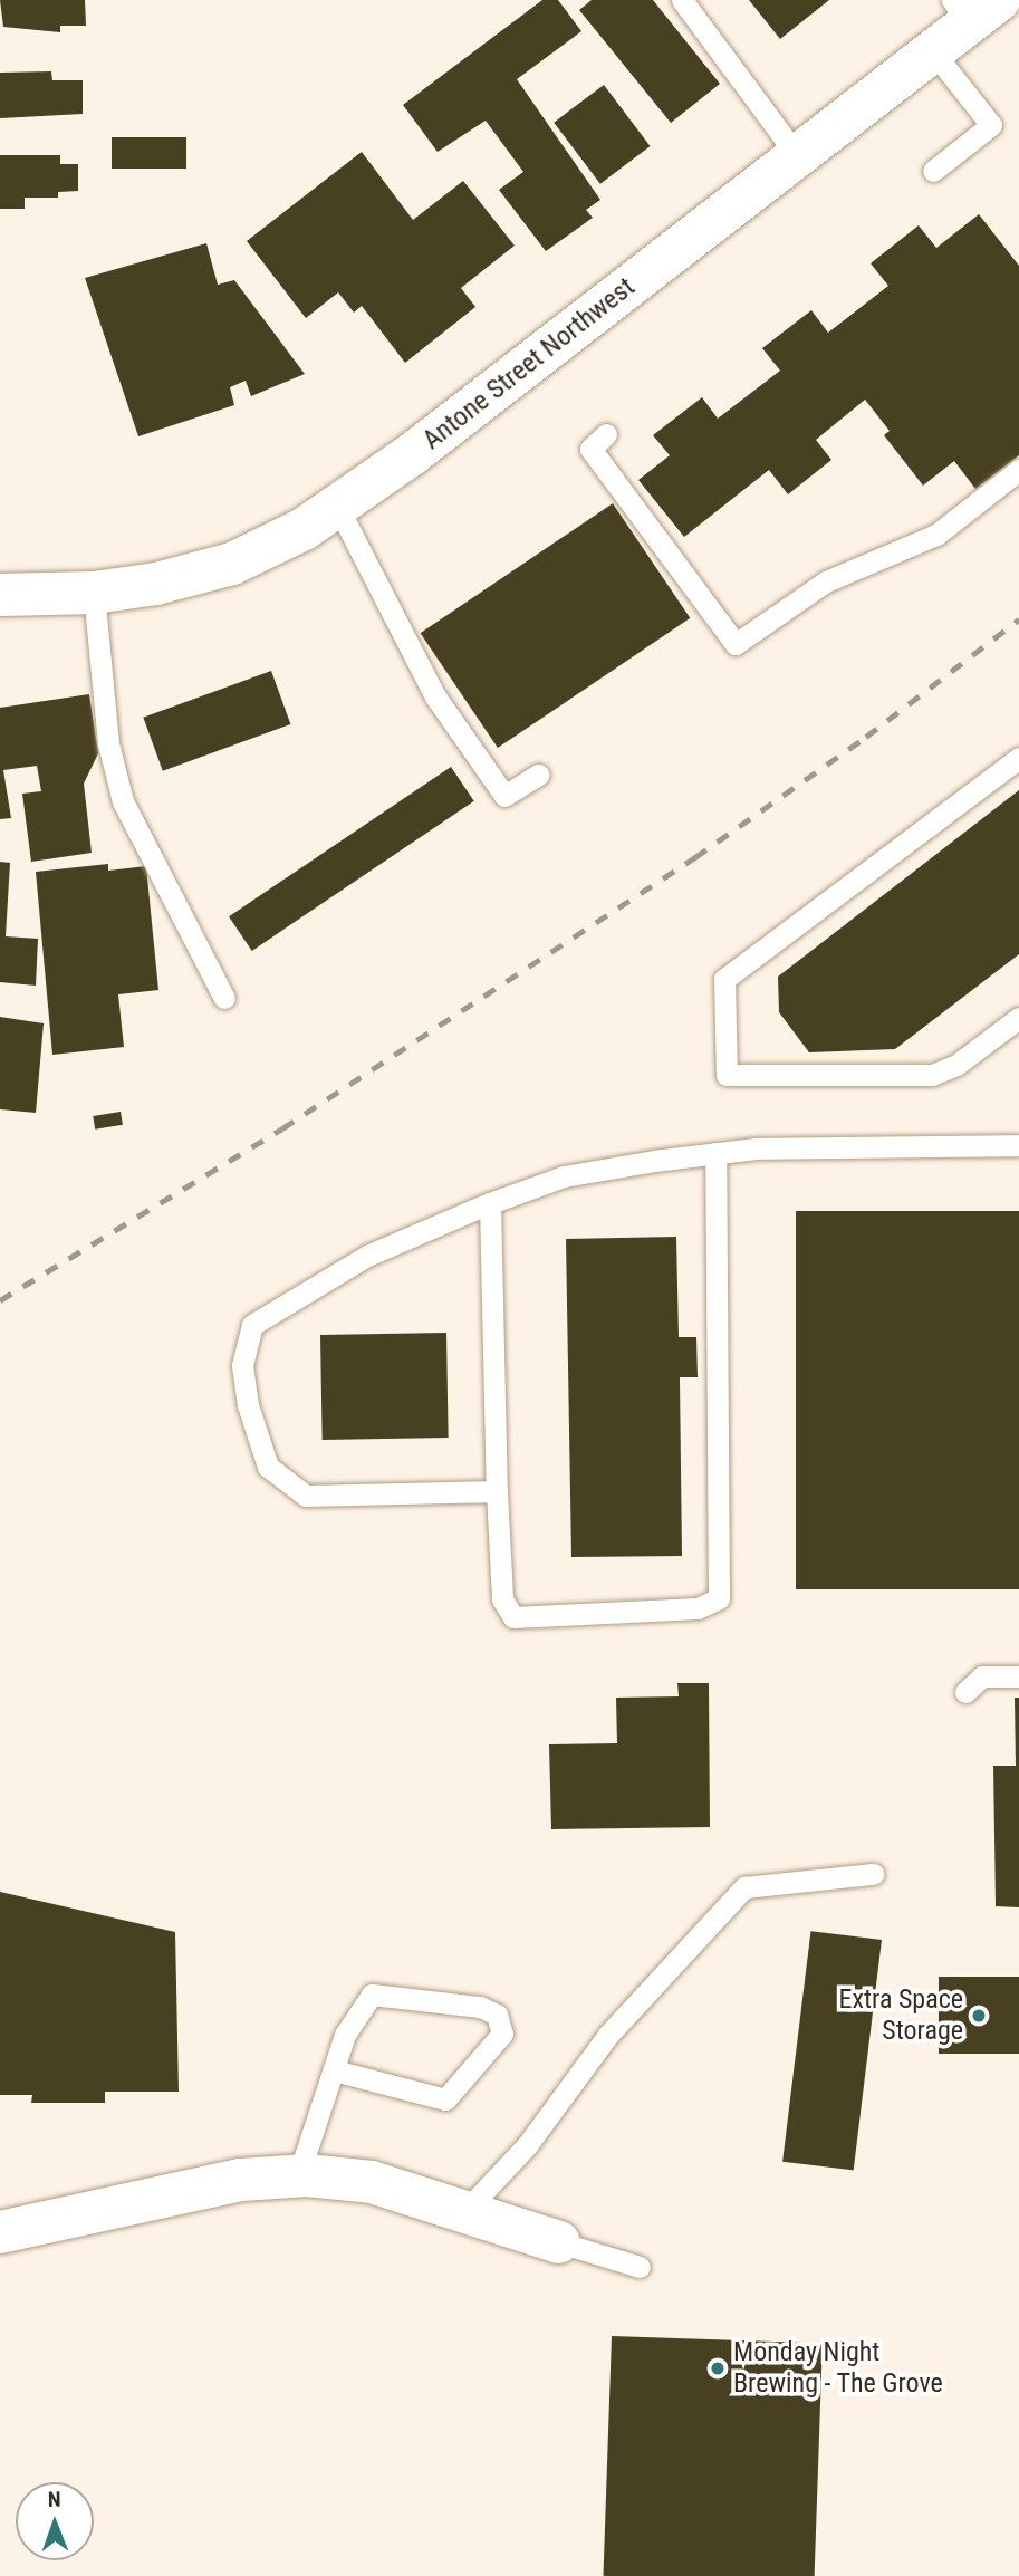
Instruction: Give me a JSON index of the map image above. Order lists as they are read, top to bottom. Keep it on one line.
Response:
{"streets":{"street":["Antone Street Northwest"]},"places":["Extra Space Storage","Monday Night Brewing - The Grove"],"north":"top"}
